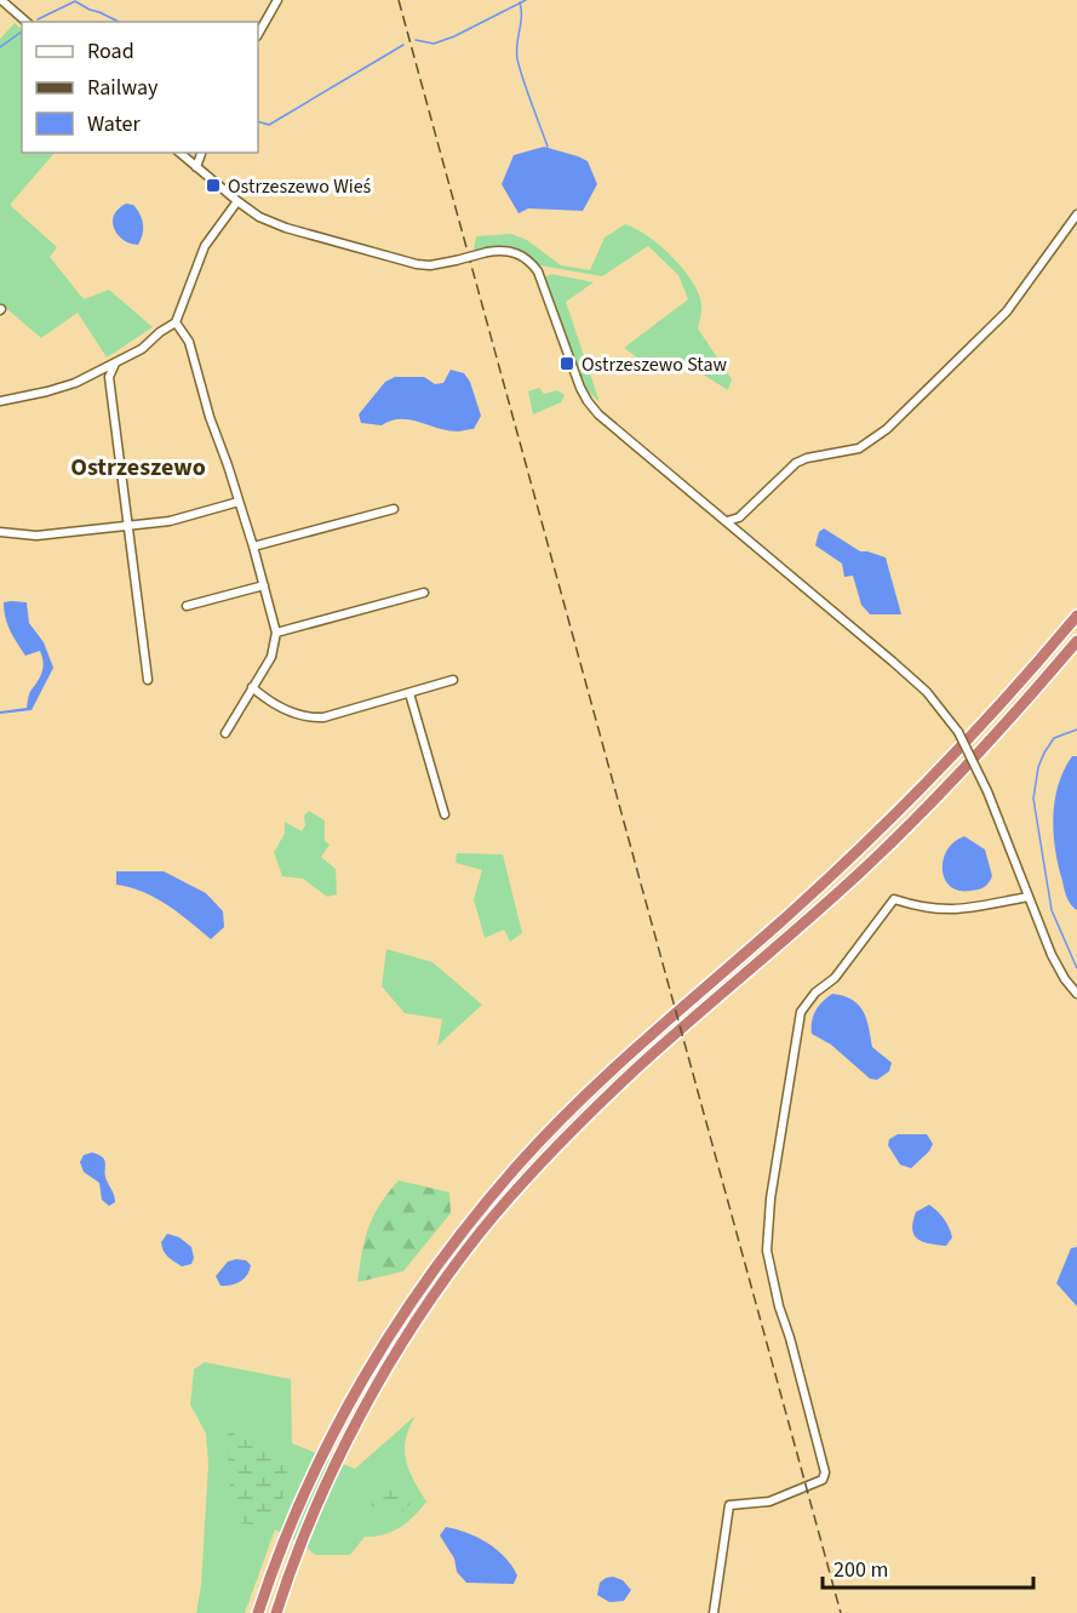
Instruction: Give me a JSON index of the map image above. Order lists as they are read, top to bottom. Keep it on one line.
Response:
{"districts":["Ostrzeszewo"],"places":{"transit":["Ostrzeszewo Wieś","Ostrzeszewo Staw"]},"legend":["Road","Railway","Water"],"scale_bar":"200 m"}
